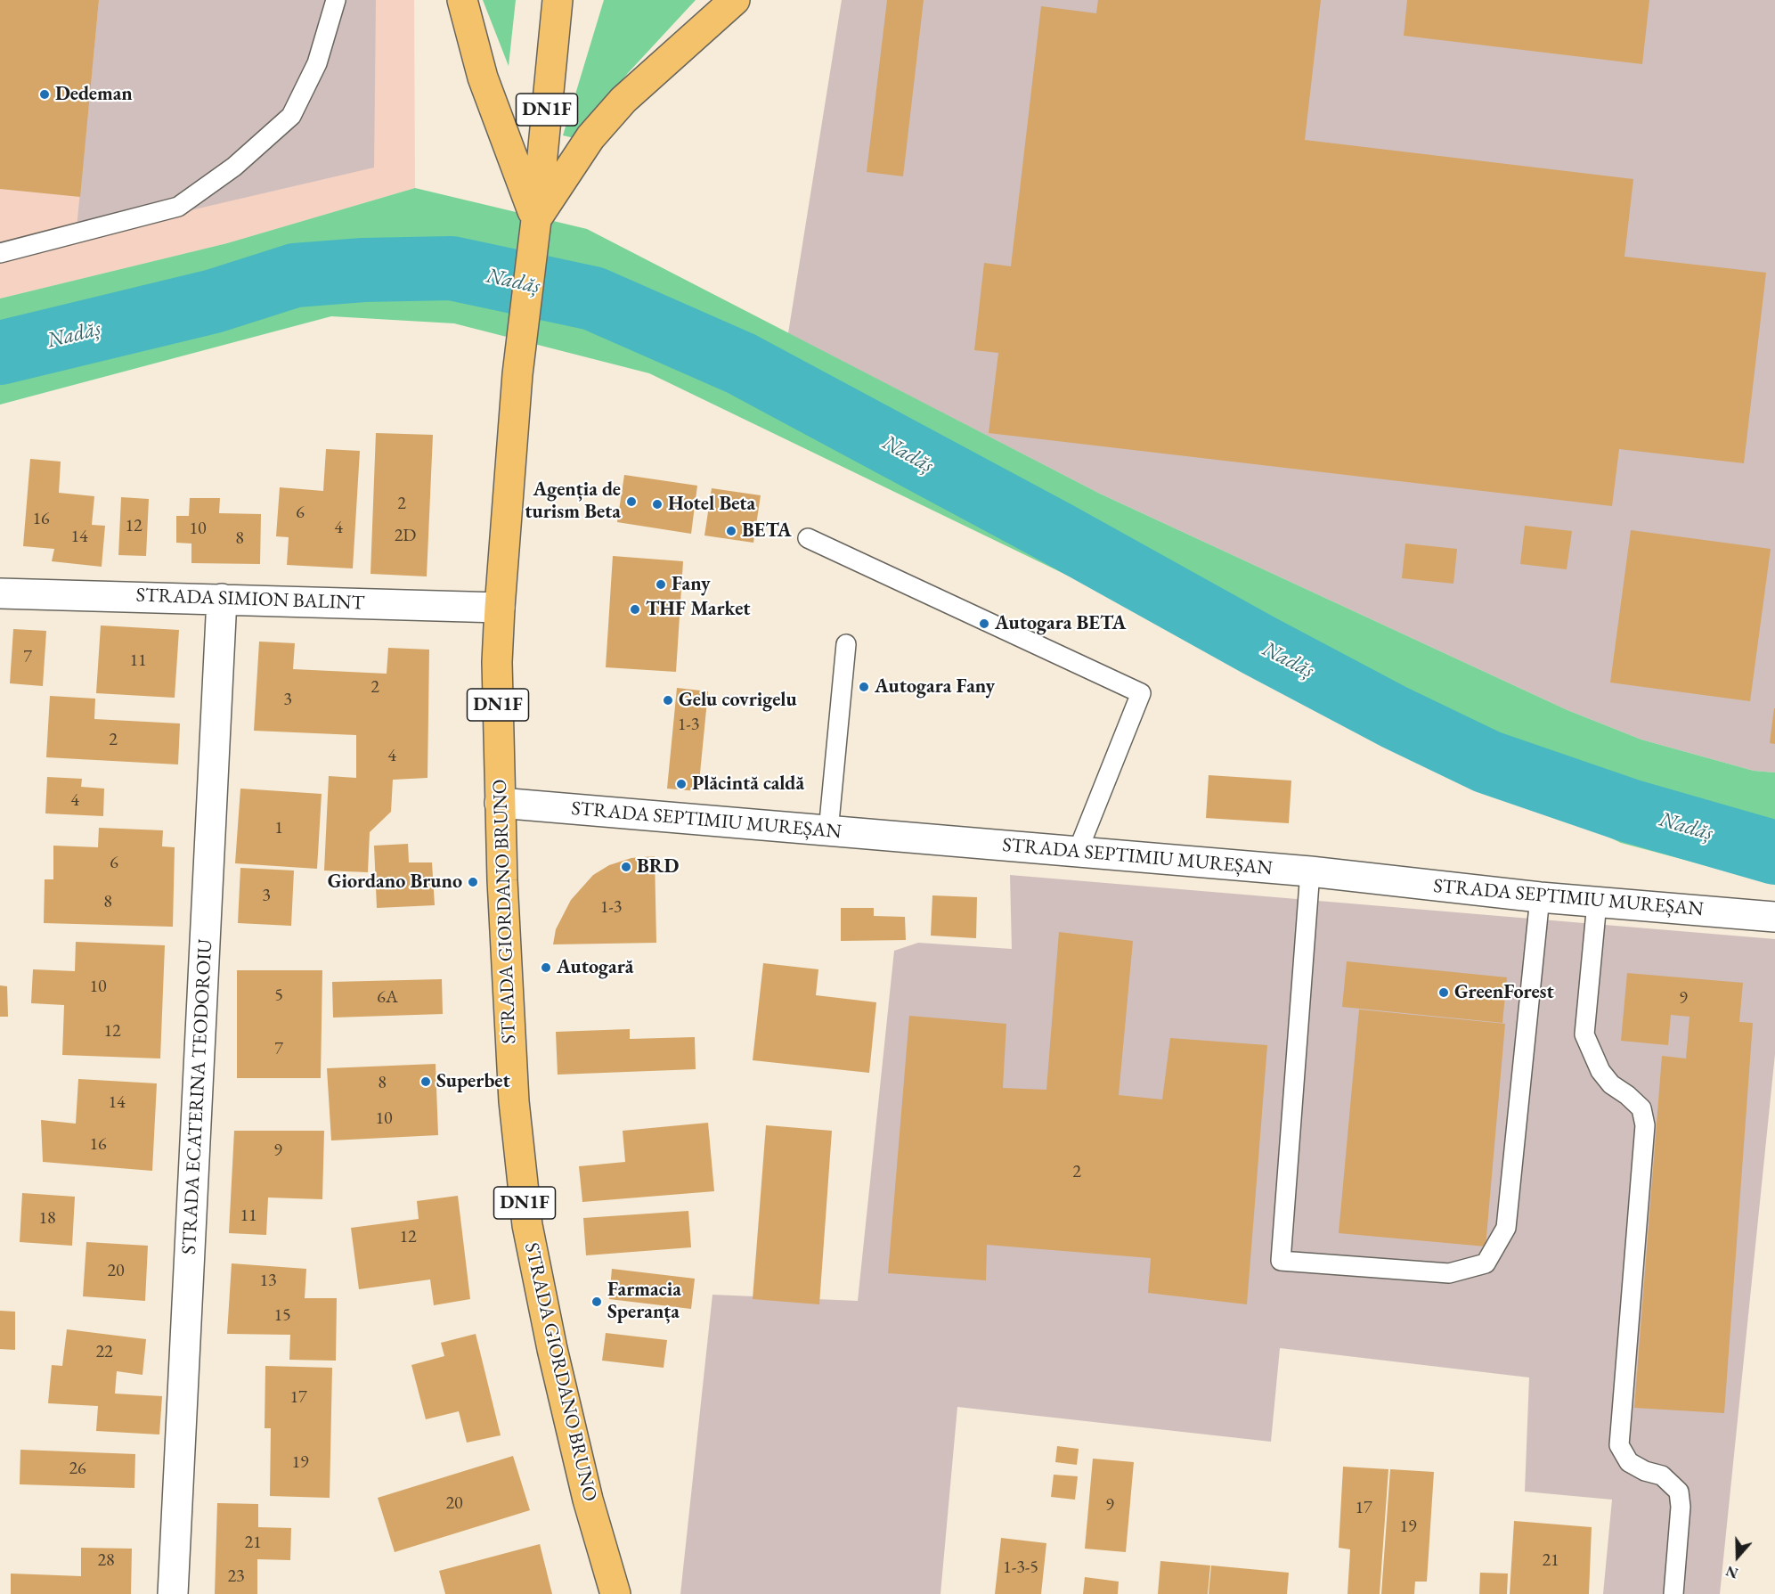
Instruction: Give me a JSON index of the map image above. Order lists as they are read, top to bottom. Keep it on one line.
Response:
{"streets":{"main road":["DN1F","STRADA GIORDANO BRUNO"],"street":["STRADA SIMION BALINT","STRADA SEPTIMIU MUREȘAN","STRADA ECATERINA TEODOROIU"]},"crossings":[["DN1F","STRADA GIORDANO BRUNO"],["STRADA SIMION BALINT","STRADA GIORDANO BRUNO"],["STRADA SIMION BALINT","STRADA ECATERINA TEODOROIU"],["STRADA SEPTIMIU MUREȘAN","STRADA GIORDANO BRUNO"]],"water":["Nadăș"],"places":["Dedeman","Agenția de turism Beta","Hotel Beta","BETA","Fany","THF Market","Autogara BETA","Autogara Fany","Gelu covrigelu","Plăcintă caldă","BRD","Giordano Bruno","Autogară","GreenForest","Superbet","Farmacia Speranța"],"house_numbers":["2","6","16","12","4","10","2D","14","8","7","11","2","3","1-3","2","4","4","1","6","3","8","1-3","10","5","6A","9","12","7","8","14","10","16","9","2","11","18","12","20","13","15","22","17","19","26","20","9","17","19","21","28","21","1-3-5","23"],"north":"bottom"}
